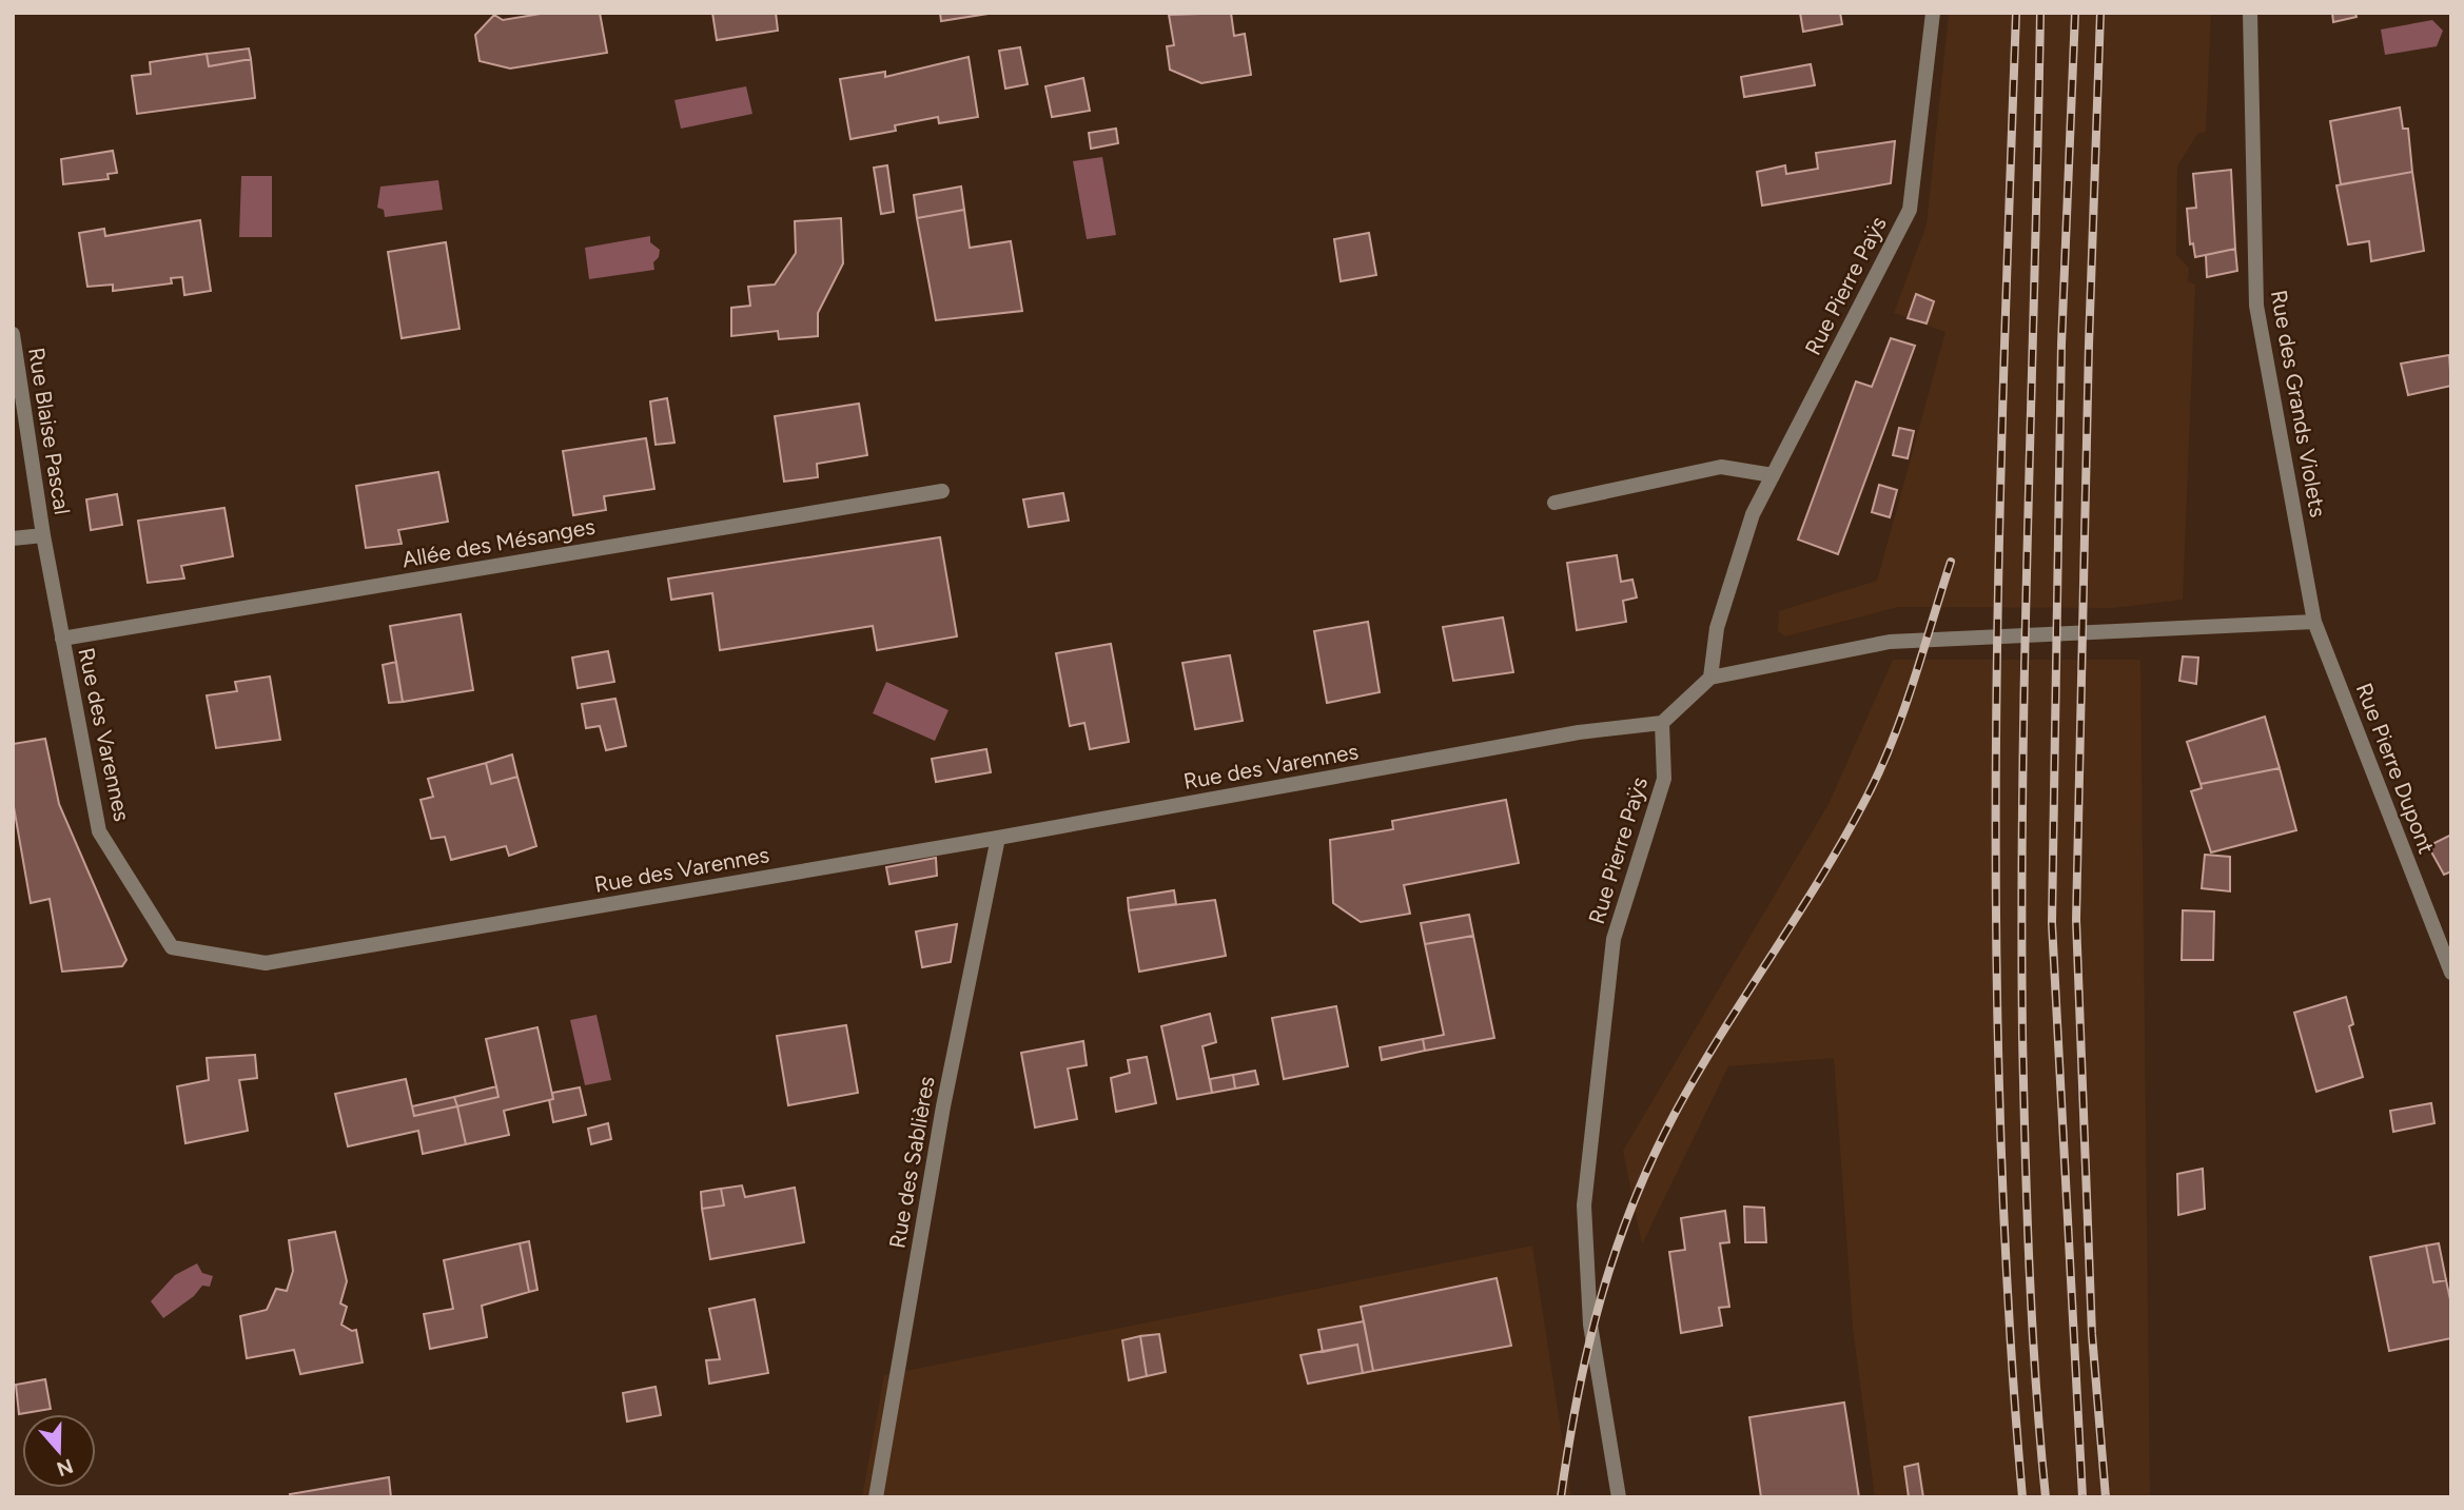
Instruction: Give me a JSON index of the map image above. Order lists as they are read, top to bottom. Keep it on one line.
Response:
{"streets":{"street":["Rue Pierre Paÿs","Rue des Grands Violets","Rue Blaise Pascal","Allée des Mésanges","Rue des Varennes","Rue Pierre Dupont","Rue des Sablières"]},"crossings":[["Rue Pierre Paÿs","Rue des Varennes"],["Rue des Grands Violets","Rue Pierre Dupont"],["Rue Blaise Pascal","Rue des Varennes"],["Allée des Mésanges","Rue des Varennes"],["Rue des Varennes","Rue des Sablières"]],"north":"bottom"}
